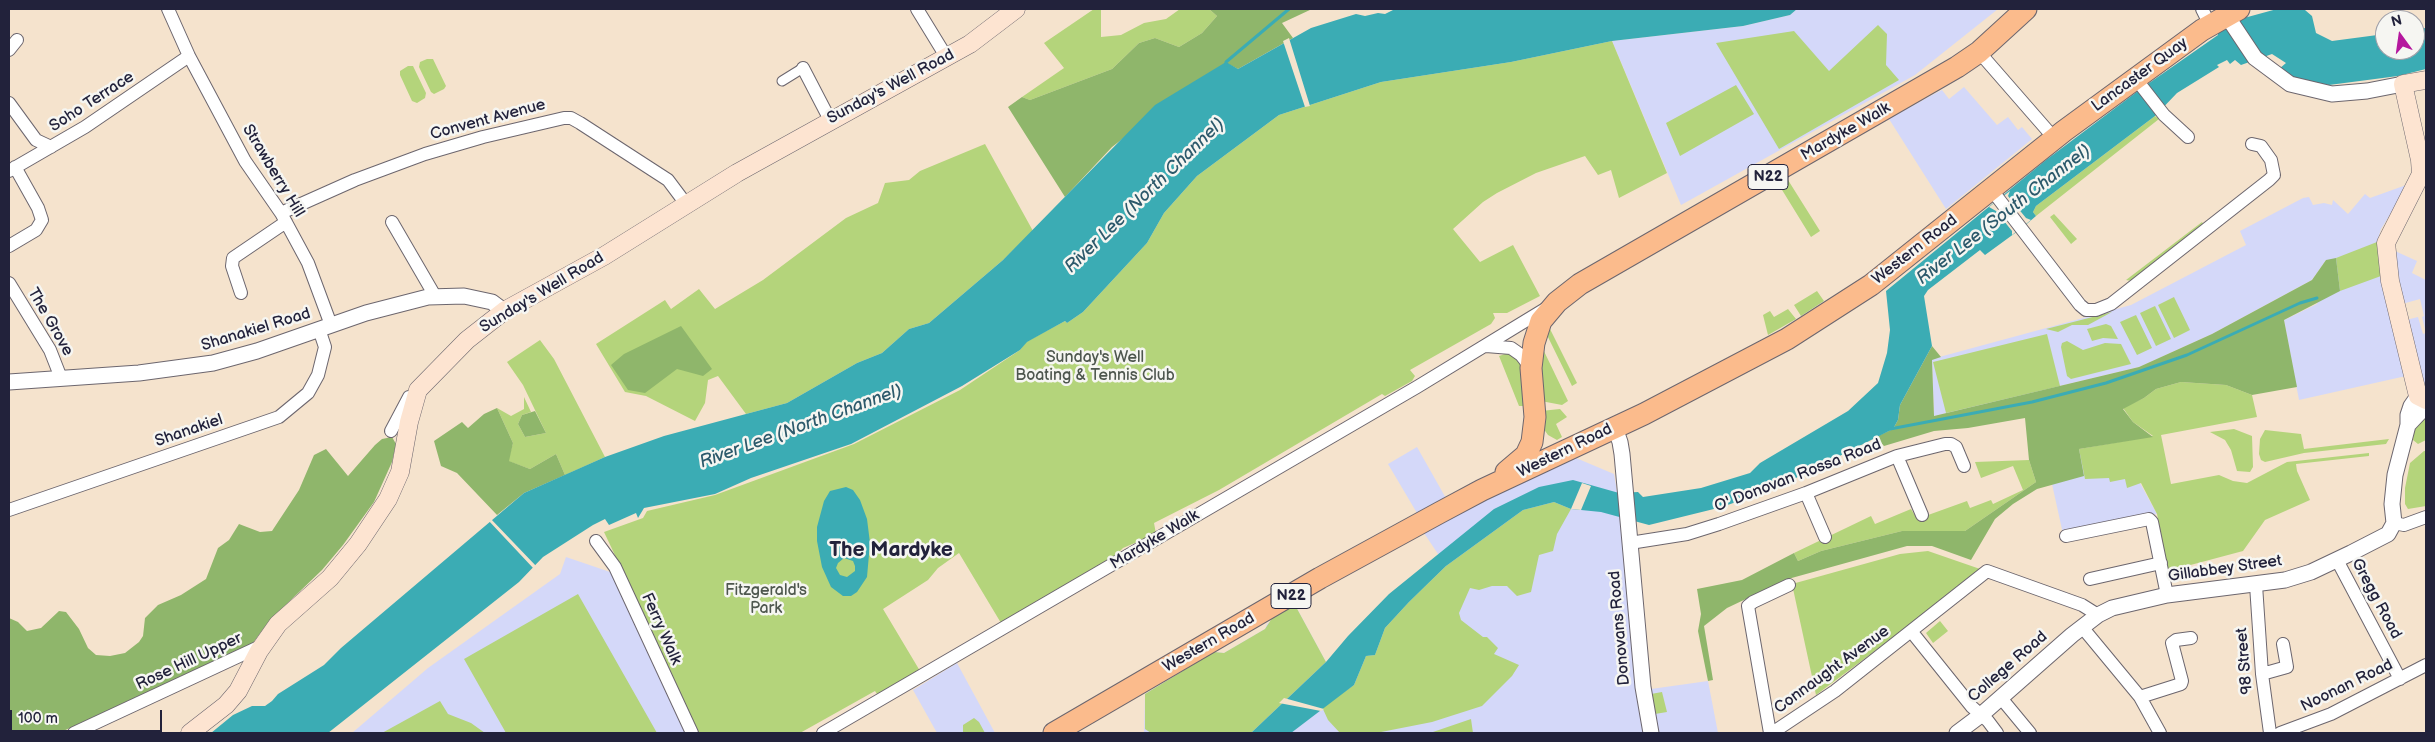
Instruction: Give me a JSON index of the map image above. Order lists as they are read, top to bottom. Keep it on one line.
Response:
{"streets":{"highway":["Lancaster Quay","Mardyke Walk","N22","Western Road"],"main road":["Sunday's Well Road"],"street":["Soho Terrace","Convent Avenue","Strawberry Hill","The Grove","Shanakiel Road","Shanakiel","O' Donovan Rossa Road","Gillabbey Street","Gregg Road","Donovans Road","Ferry Walk","98 Street","Rose Hill Upper","College Road","Connaught Avenue","Noonan Road"]},"crossings":[["Lancaster Quay","Western Road"],["Sunday's Well Road","Convent Avenue"],["Sunday's Well Road","Shanakiel Road"],["Sunday's Well Road","Rose Hill Upper"],["Soho Terrace","Strawberry Hill"],["Convent Avenue","Strawberry Hill"],["Mardyke Walk","N22"],["Strawberry Hill","Shanakiel Road"],["Strawberry Hill","Shanakiel"],["N22","Western Road"],["Western Road","Donovans Road"],["The Grove","Shanakiel Road"],["Shanakiel Road","Shanakiel"],["O' Donovan Rossa Road","Donovans Road"],["Gillabbey Street","Gregg Road"],["Gillabbey Street","98 Street"],["Gillabbey Street","College Road"],["Gillabbey Street","Connaught Avenue"],["Gregg Road","Noonan Road"],["College Road","Connaught Avenue"]],"districts":["The Mardyke"],"water":["River Lee (North Channel)","River Lee (South Channel)"],"parks":["Sunday's Well Boating & Tennis Club","Fitzgerald's Park"],"scale_bar":"100 m","north":"top"}
